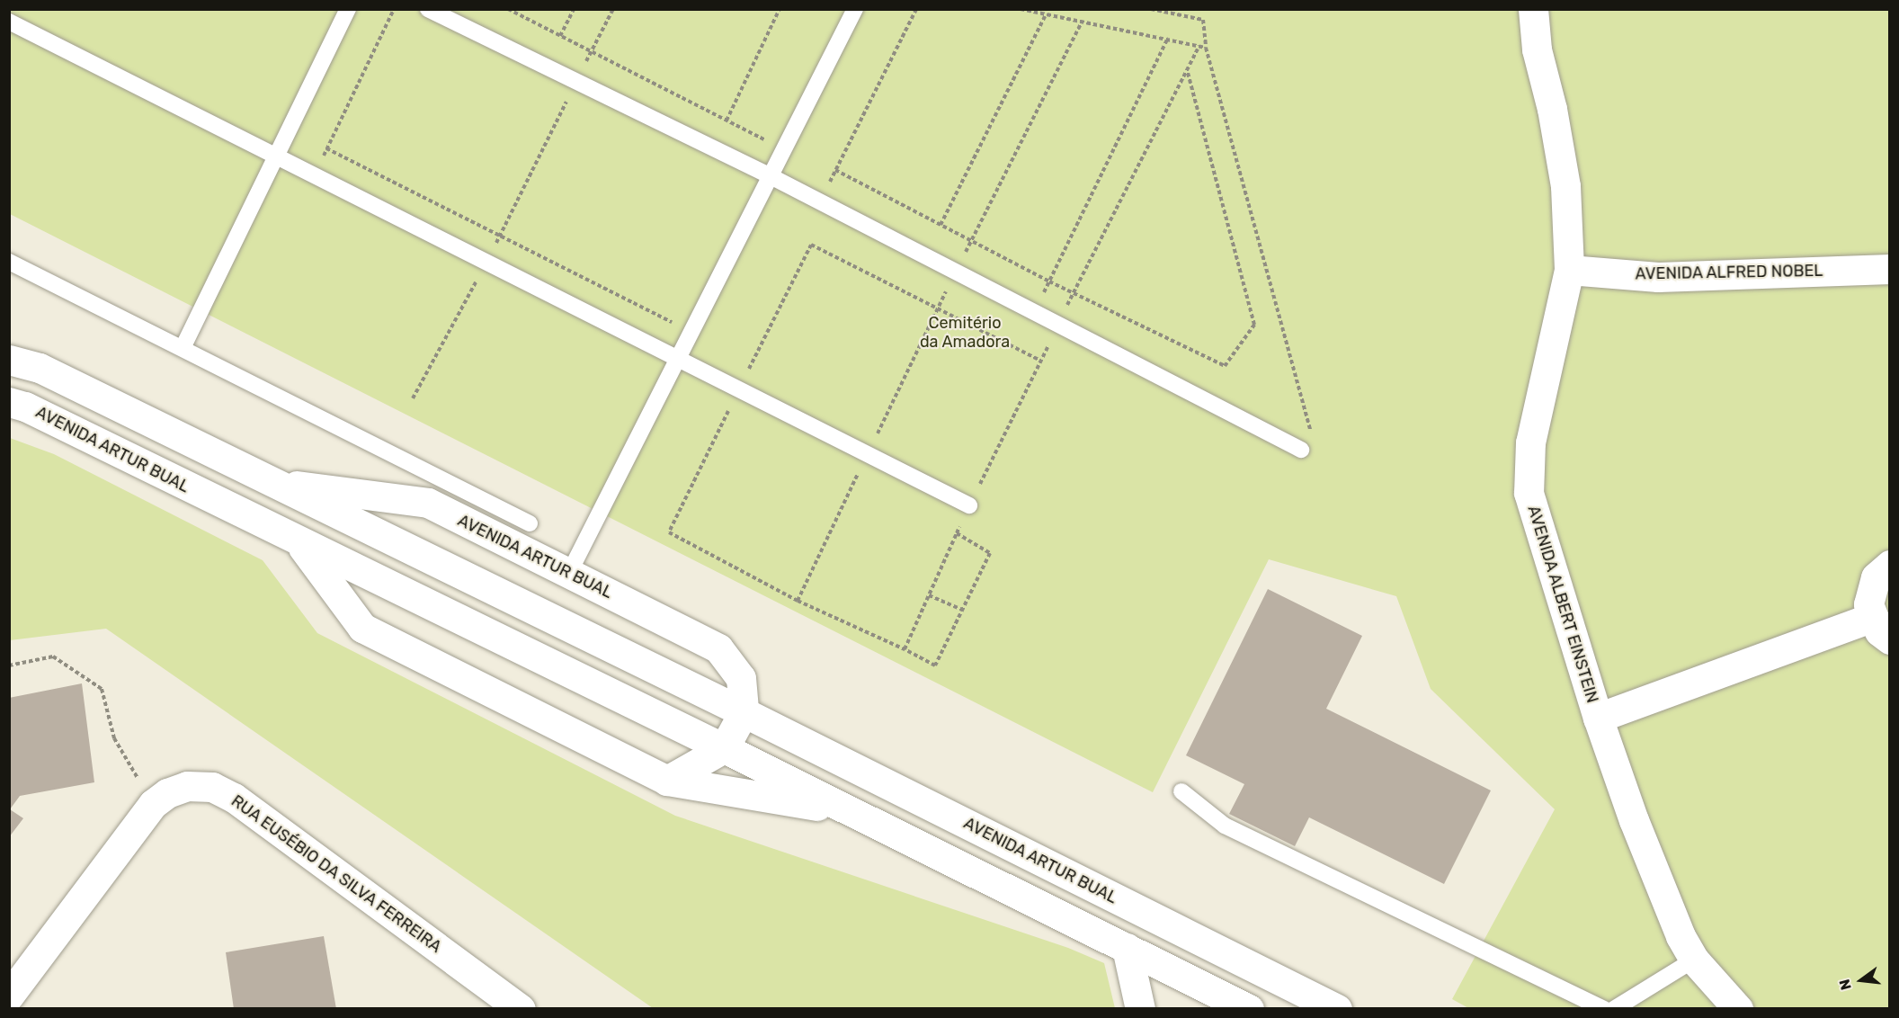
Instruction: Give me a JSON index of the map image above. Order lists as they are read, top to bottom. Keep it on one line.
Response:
{"streets":{"street":["AVENIDA ALFRED NOBEL","AVENIDA ARTUR BUAL","AVENIDA ALBERT EINSTEIN","RUA EUSÉBIO DA SILVA FERREIRA"]},"crossings":[["AVENIDA ALFRED NOBEL","AVENIDA ALBERT EINSTEIN"]],"parks":["Cemitério da Amadora"],"north":"left"}
